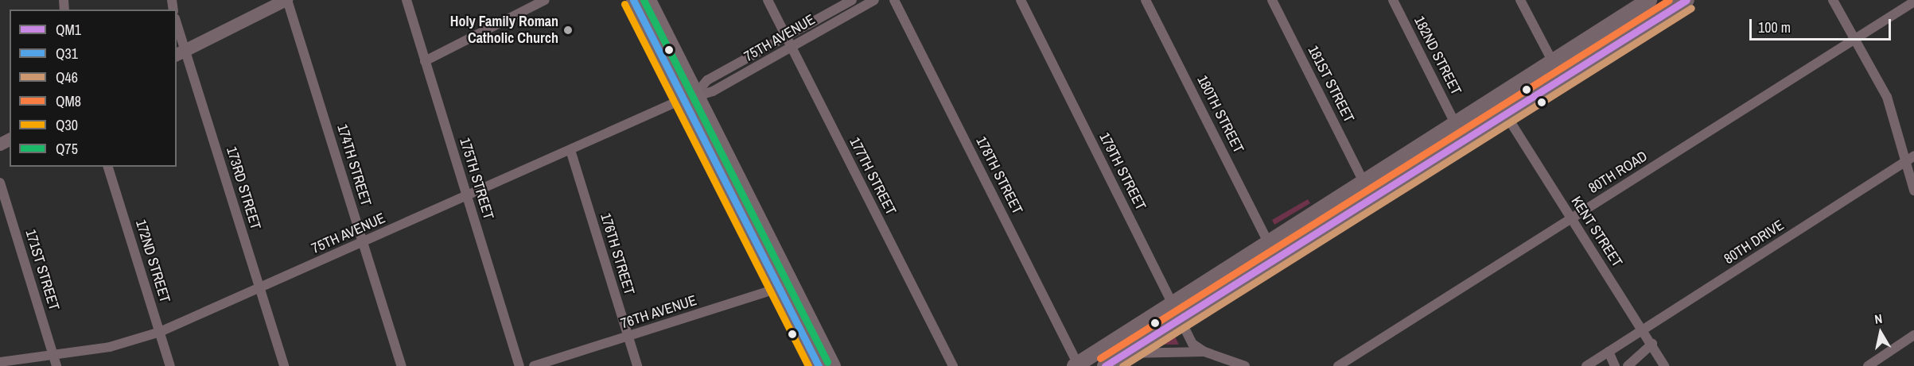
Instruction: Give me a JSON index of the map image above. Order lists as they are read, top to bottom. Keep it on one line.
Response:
{"streets":{"street":["75TH AVENUE","182ND STREET","181ST STREET","180TH STREET","174TH STREET","179TH STREET","80TH ROAD","178TH STREET","177TH STREET","175TH STREET","173RD STREET","KENT STREET","80TH DRIVE","176TH STREET","172ND STREET","171ST STREET","76TH AVENUE"]},"crossings":[["75TH AVENUE","174TH STREET"],["75TH AVENUE","177TH STREET"],["75TH AVENUE","175TH STREET"],["75TH AVENUE","173RD STREET"],["75TH AVENUE","176TH STREET"],["75TH AVENUE","172ND STREET"],["75TH AVENUE","171ST STREET"],["80TH ROAD","KENT STREET"],["KENT STREET","80TH DRIVE"],["176TH STREET","76TH AVENUE"]],"places":["Holy Family Roman Catholic Church"],"lines":["transit line QM1","transit line Q31","transit line QM8","transit line Q75","transit line Q30","transit line Q46"],"legend":["QM1","Q31","Q46","QM8","Q30","Q75"],"scale_bar":"100 m","north":"top"}
